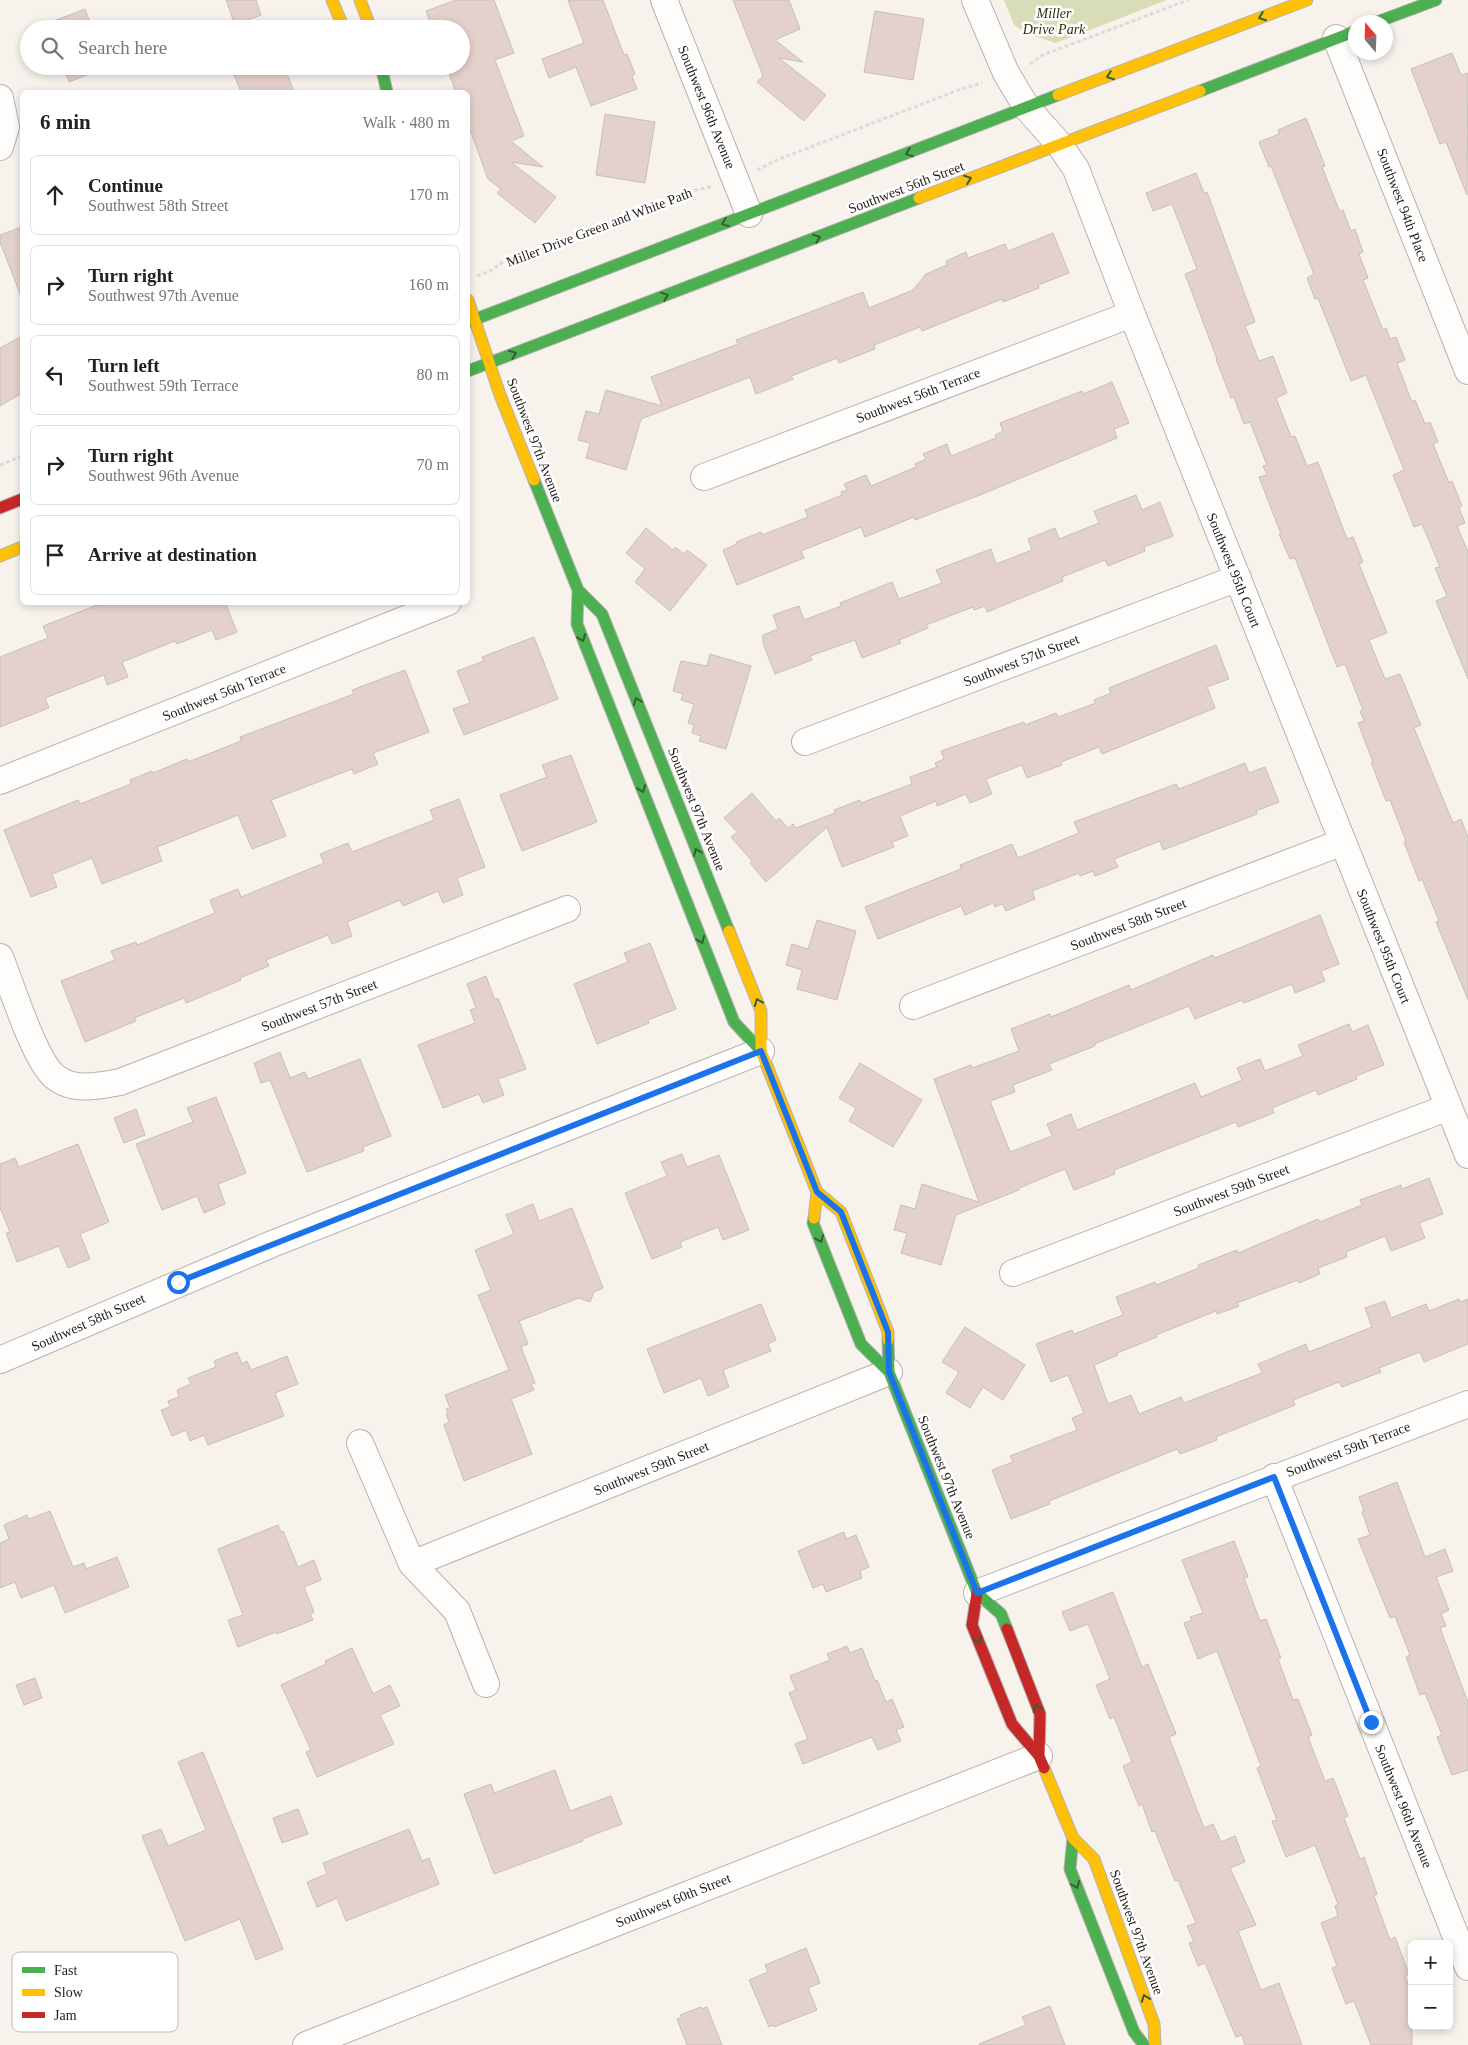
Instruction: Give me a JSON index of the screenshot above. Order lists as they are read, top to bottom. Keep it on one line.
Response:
{"streets":{"street":["Southwest 96th Avenue","Southwest 56th Street","Southwest 94th Place","Southwest 56th Terrace","Southwest 97th Avenue","Southwest 95th Court","Southwest 57th Street","Southwest 58th Street","Southwest 59th Street","Southwest 59th Terrace","Southwest 60th Street"],"path":["Miller Drive Green and White Path"]},"crossings":[["Southwest 96th Avenue","Southwest 59th Terrace"],["Southwest 56th Street","Southwest 94th Place"],["Southwest 56th Street","Southwest 97th Avenue"],["Southwest 56th Street","Southwest 95th Court"],["Southwest 56th Terrace","Southwest 95th Court"],["Southwest 97th Avenue","Southwest 58th Street"],["Southwest 97th Avenue","Southwest 59th Street"],["Southwest 97th Avenue","Southwest 59th Terrace"],["Southwest 97th Avenue","Southwest 60th Street"],["Southwest 95th Court","Southwest 57th Street"],["Southwest 95th Court","Southwest 58th Street"],["Southwest 95th Court","Southwest 59th Street"]],"parks":["Miller Drive Park"],"legend":["Fast","Slow","Jam"],"north":"top","page":{"search":"Search here","heading":["6 min","Walk · 480 m"],"list":[["Continue","Southwest 58th Street","170 m"],["Turn right","Southwest 97th Avenue","160 m"],["Turn left","Southwest 59th Terrace","80 m"],["Turn right","Southwest 96th Avenue","70 m"],"Arrive at destination"],"map_buttons":["+","−"]}}
